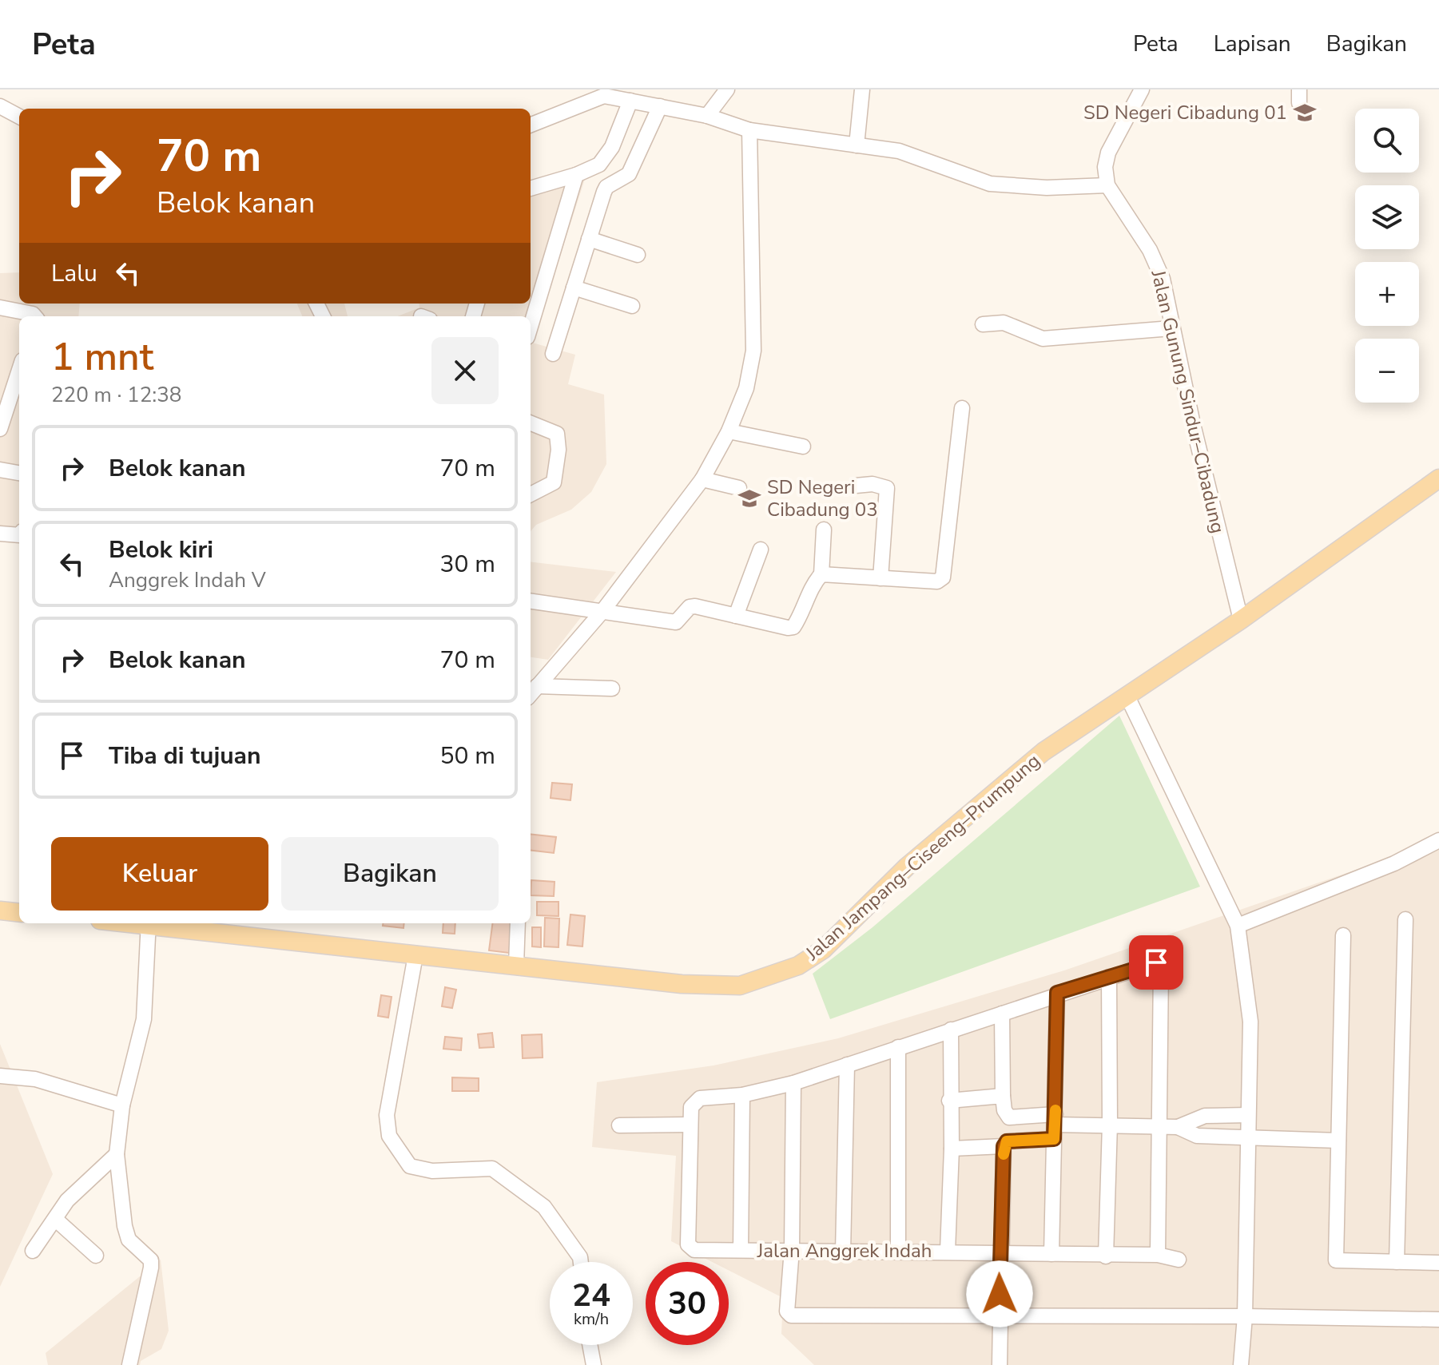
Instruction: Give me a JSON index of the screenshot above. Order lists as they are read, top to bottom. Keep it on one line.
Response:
{"streets":{"main road":["Jalan Jampang–Ciseeng–Prumpung"],"street":["Jalan Gunung Sindur–Cibadung","Jalan Anggrek Indah"]},"crossings":[["Jalan Gunung Sindur–Cibadung","Jalan Jampang–Ciseeng–Prumpung"]],"places":{"school or university":["SD Negeri Cibadung 01","SD Negeri Cibadung 03"]},"page":{"header":"Peta","nav":["Peta","Lapisan","Bagikan"],"map_buttons":["+","−"],"turn":["70 m","Belok kanan"],"then":"Lalu","heading":["1 mnt","220 m · 12:38"],"list":[{"name":"Belok kanan","value":"70 m"},{"name":"Belok kiri","note":"Anggrek Indah V","value":"30 m"},{"name":"Belok kanan","value":"70 m"},{"name":"Tiba di tujuan","value":"50 m"}],"buttons":["Keluar","Bagikan"],"speed":"24 km/h","limit":"30"}}
